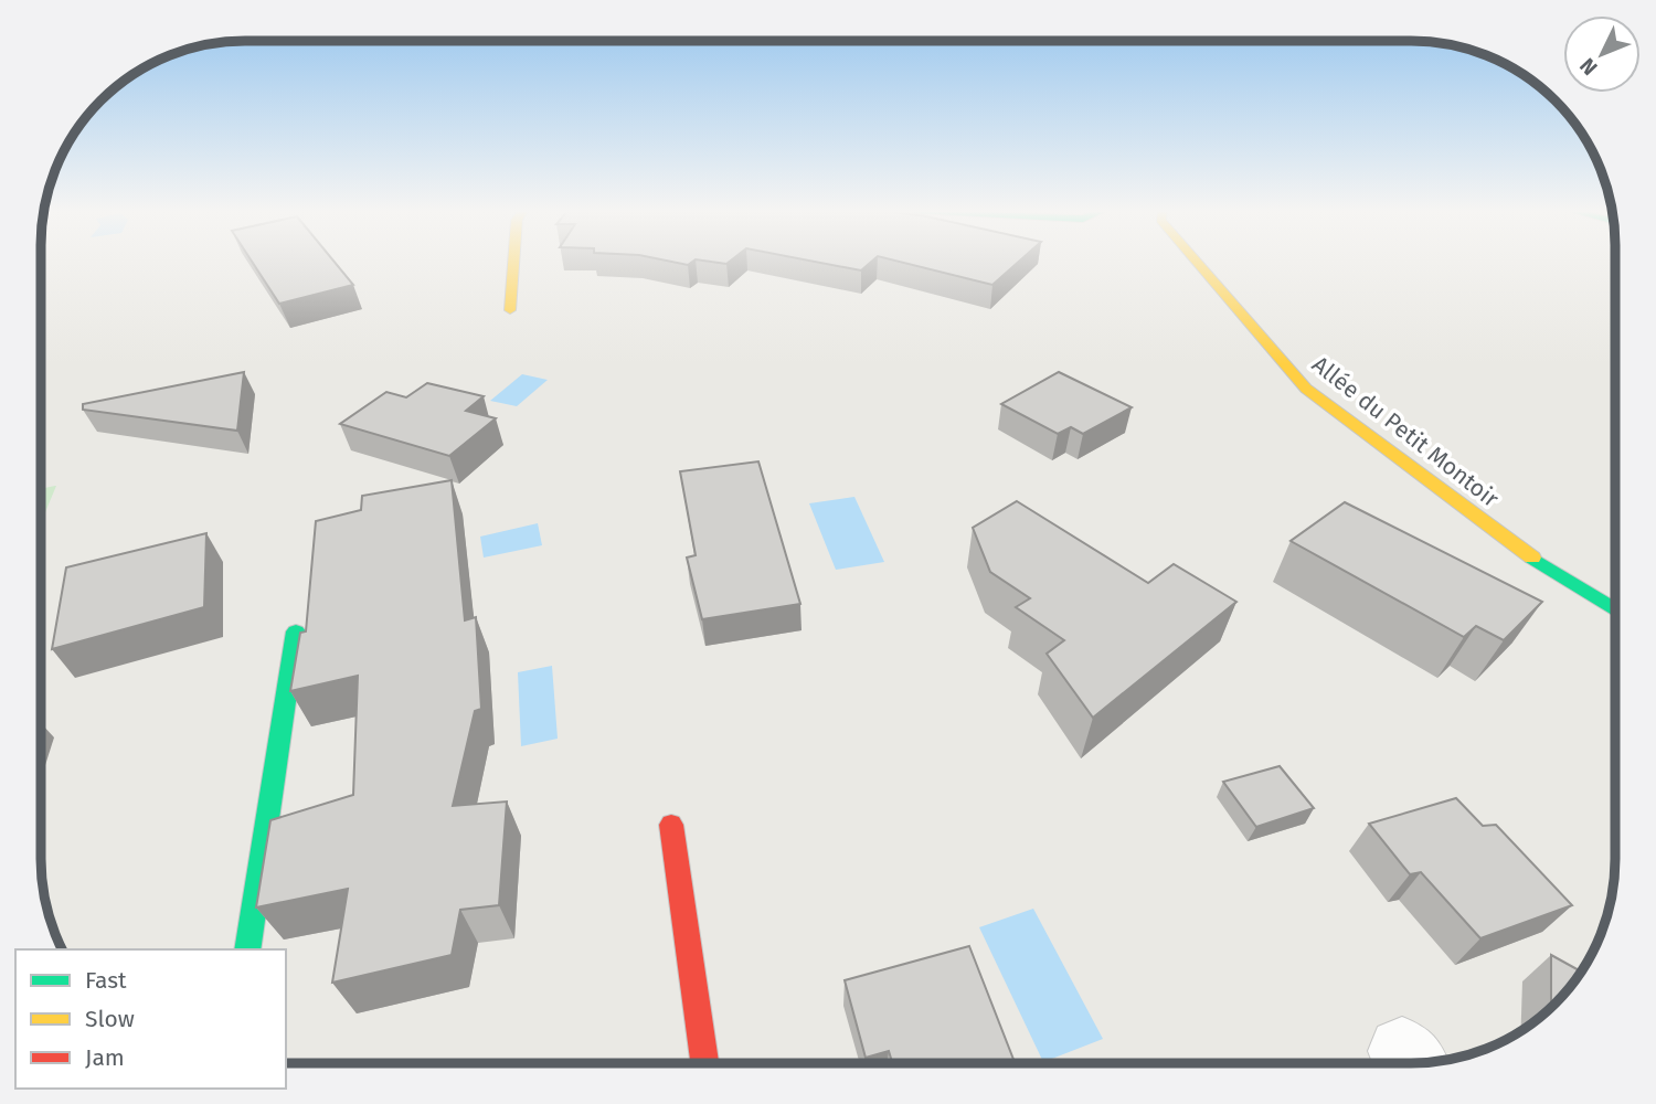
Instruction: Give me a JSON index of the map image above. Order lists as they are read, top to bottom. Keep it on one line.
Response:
{"streets":{"street":["Allée du Petit Montoir"]},"legend":["Fast","Slow","Jam"],"north":"bottom left"}
